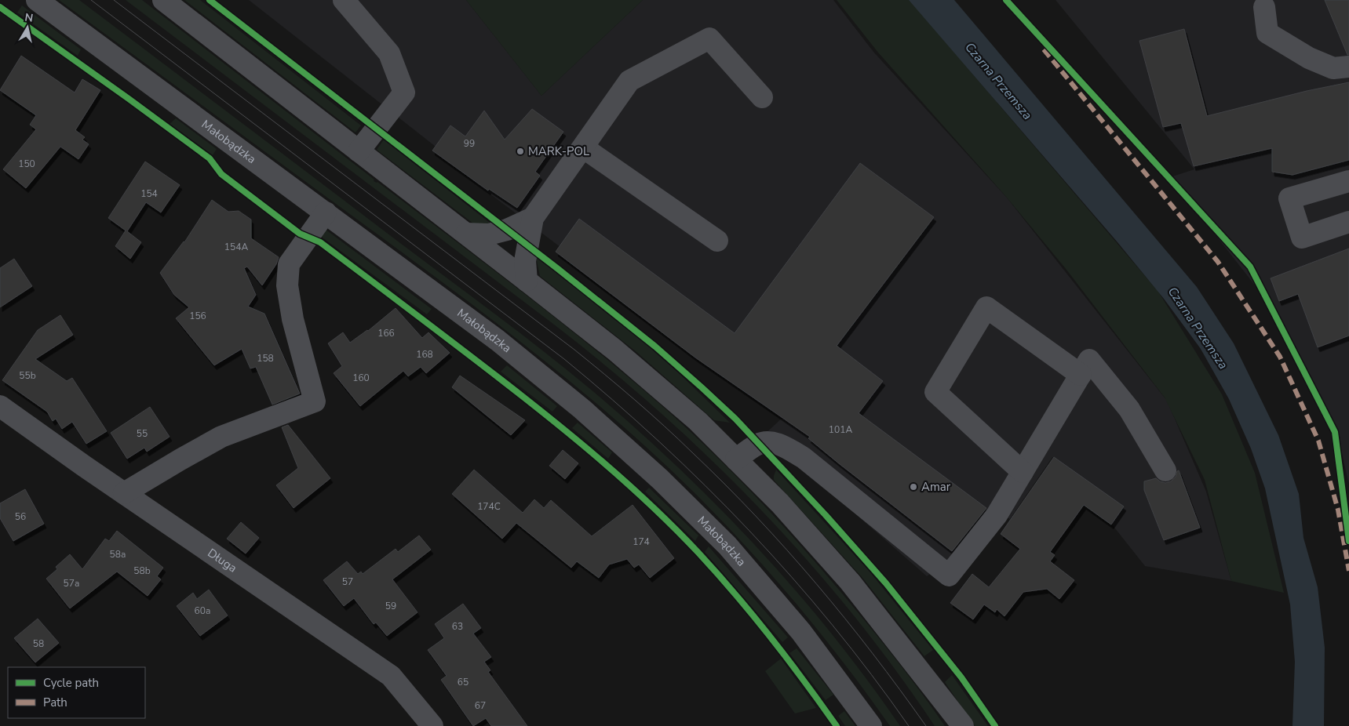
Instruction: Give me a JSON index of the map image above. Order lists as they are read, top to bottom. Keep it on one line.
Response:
{"streets":{"street":["Małobądzka","Długa"]},"water":["Czarna Przemsza"],"places":["MARK-POL","Amar"],"house_numbers":["99","150","154","154A","156","166","168","158","55b","160","101A","55","174C","56","174","58a","58b","57","57a","59","60a","63","58","65","67"],"legend":["Cycle path","Path"],"north":"top"}
